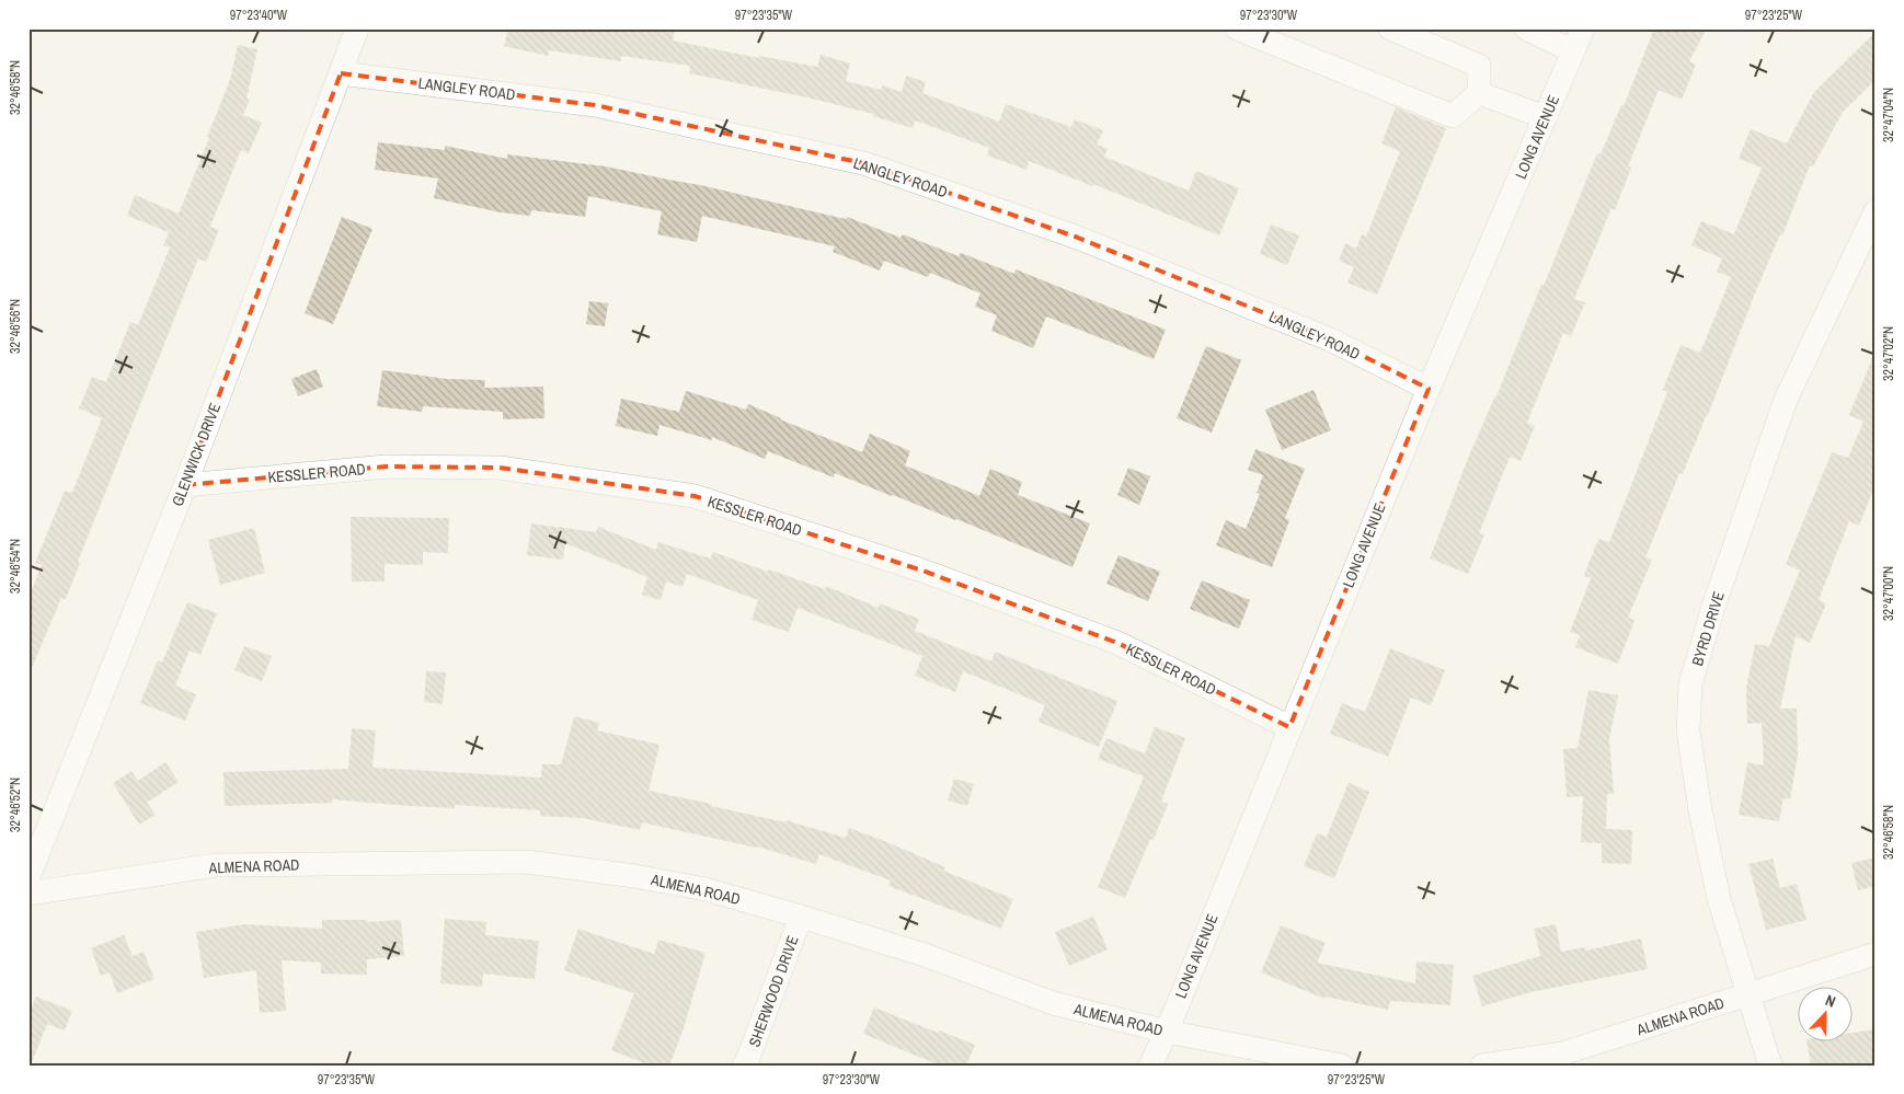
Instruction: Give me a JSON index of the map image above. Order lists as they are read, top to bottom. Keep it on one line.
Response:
{"streets":{"street":["LANGLEY ROAD","LONG AVENUE","GLENWICK DRIVE","KESSLER ROAD","BYRD DRIVE","ALMENA ROAD","SHERWOOD DRIVE"]},"crossings":[["LANGLEY ROAD","LONG AVENUE"],["LANGLEY ROAD","GLENWICK DRIVE"],["LONG AVENUE","KESSLER ROAD"],["LONG AVENUE","ALMENA ROAD"],["GLENWICK DRIVE","KESSLER ROAD"],["BYRD DRIVE","ALMENA ROAD"],["ALMENA ROAD","SHERWOOD DRIVE"]],"north":"top","coordinates":["97°23'40\"W","97°23'35\"W","97°23'30\"W","97°23'25\"W","32°46'58\"N","32°47'04\"N","32°46'56\"N","32°47'02\"N","32°46'54\"N","32°47'00\"N","32°46'52\"N"]}
